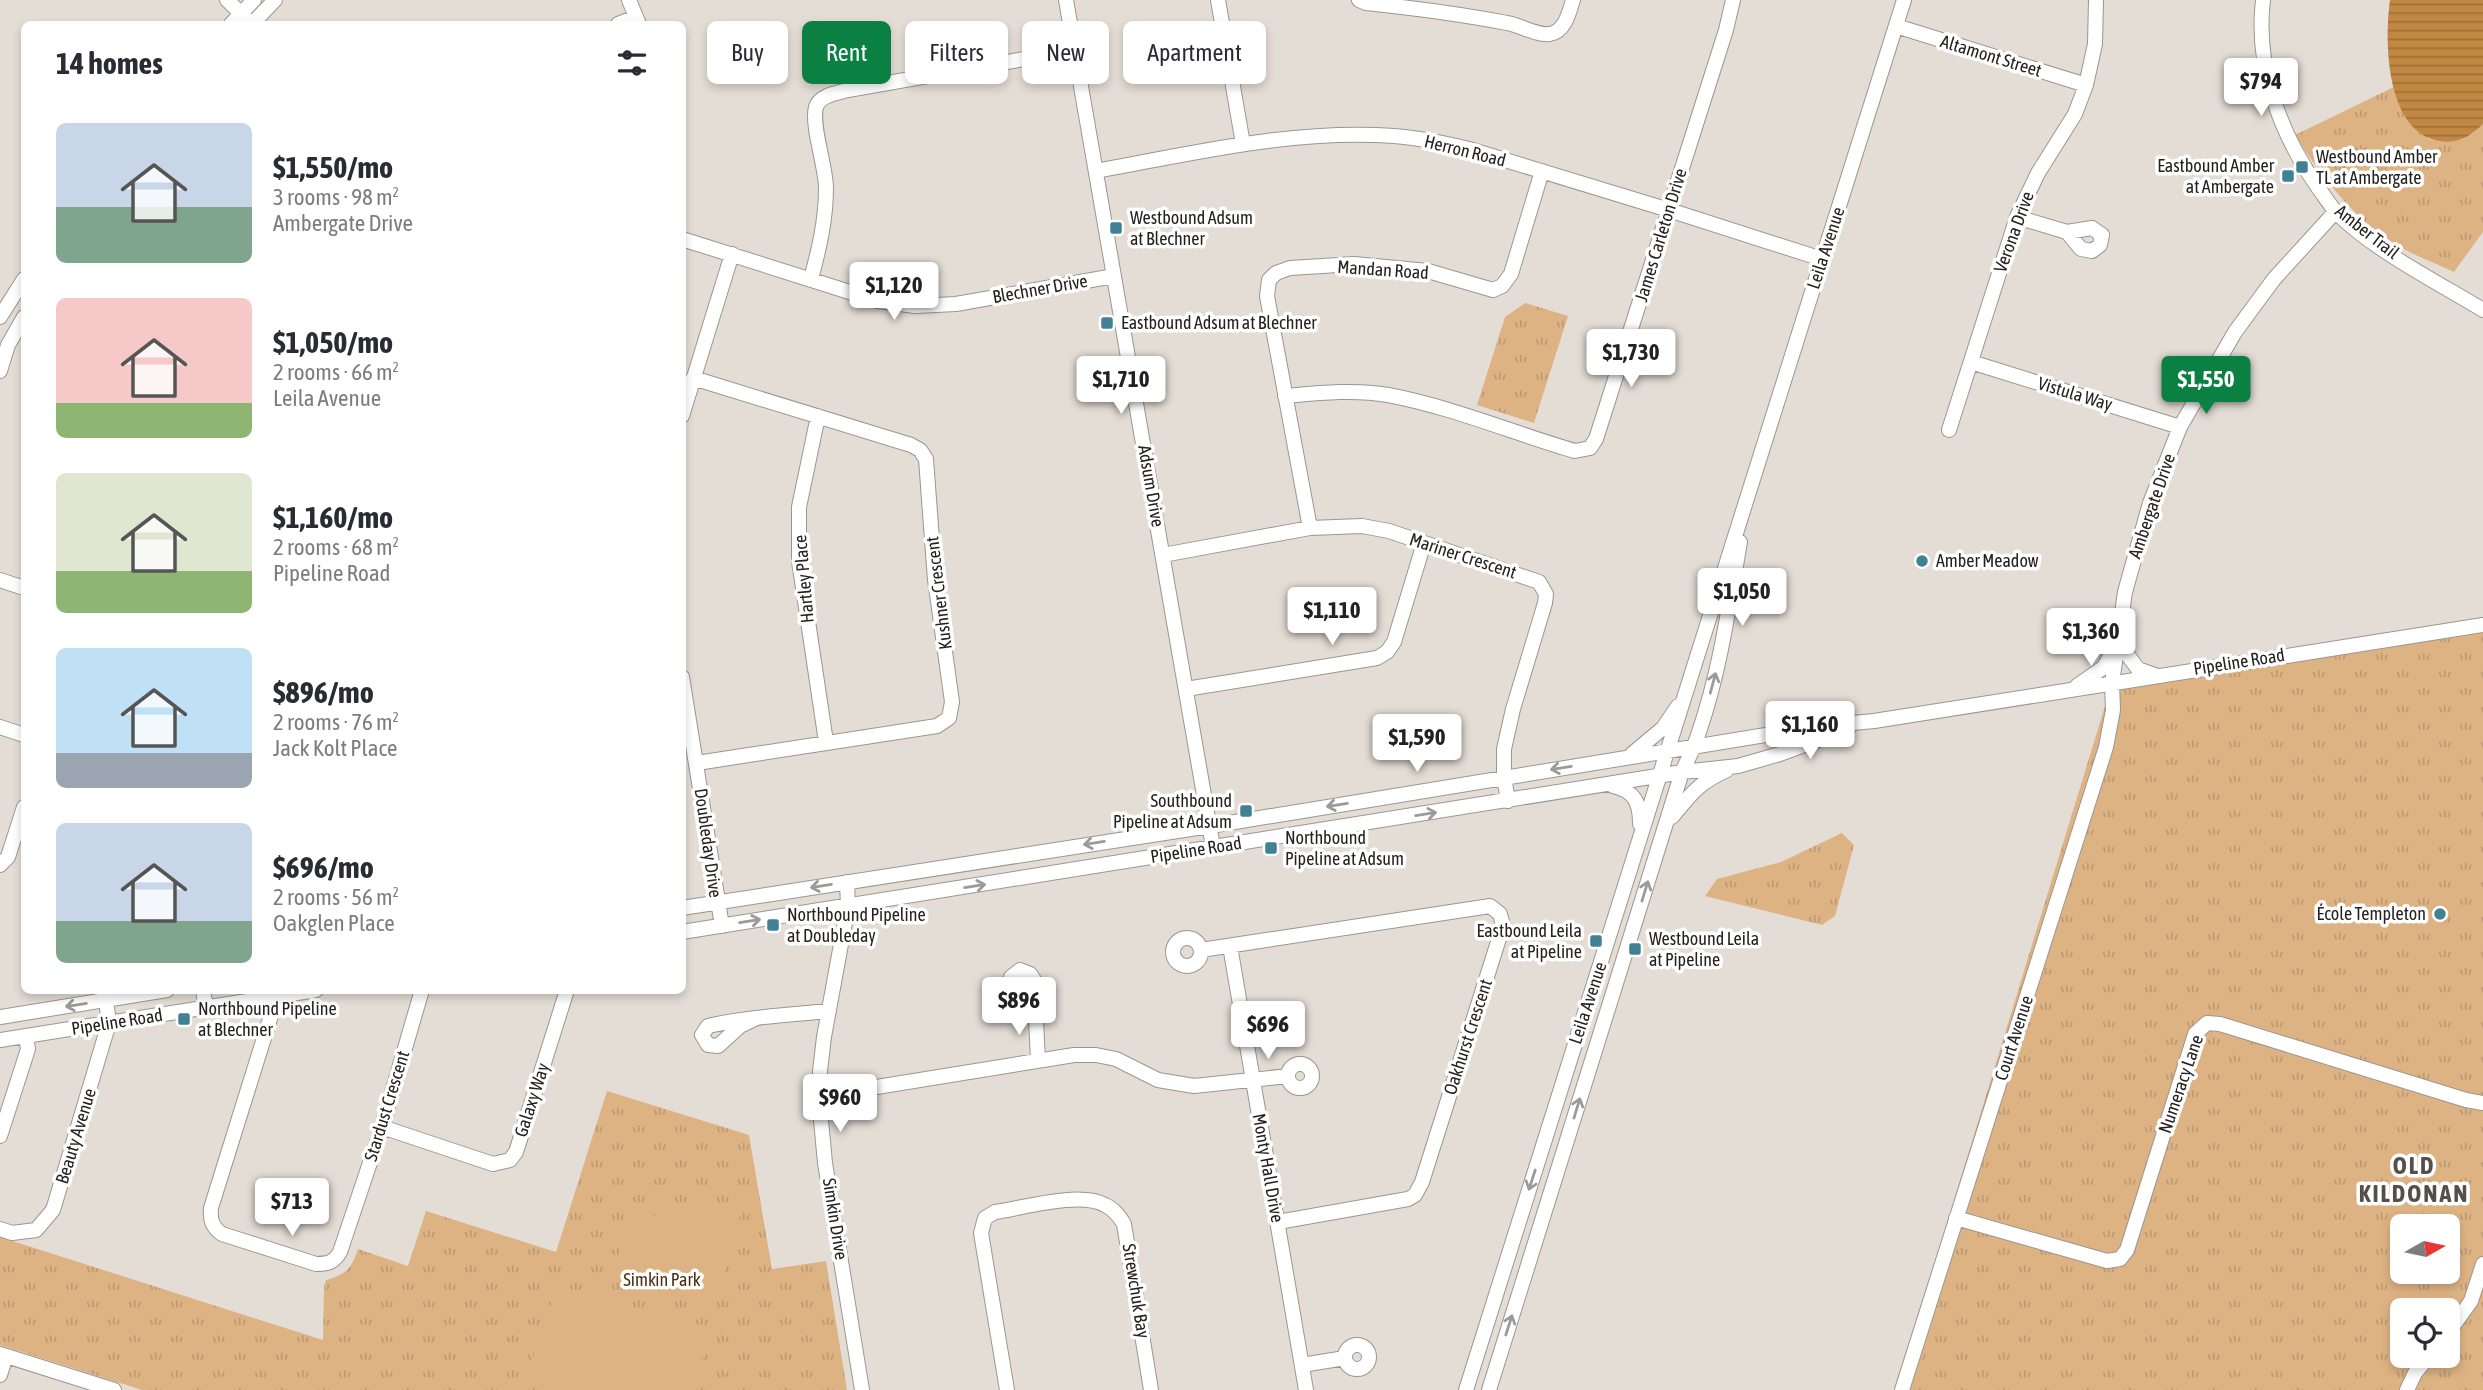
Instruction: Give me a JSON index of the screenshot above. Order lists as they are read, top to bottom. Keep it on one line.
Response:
{"streets":{"street":["Altamont Street","Herron Road","Verona Drive","Amber Trail","James Carleton Drive","Leila Avenue","Mandan Road","Blechner Drive","Vistula Way","Adsum Drive","Ambergate Drive","Mariner Crescent","Hartley Place","Kushner Crescent","Pipeline Road","Doubleday Drive","Oakhurst Crescent","Court Avenue","Numeracy Lane","Galaxy Way","Stardust Crescent","Beauty Avenue","Monty Hall Drive","Simkin Drive","Strewchuk Bay"]},"crossings":[["Altamont Street","Verona Drive"],["Altamont Street","Leila Avenue"],["Herron Road","James Carleton Drive"],["Herron Road","Leila Avenue"],["Herron Road","Mandan Road"],["Herron Road","Adsum Drive"],["Verona Drive","Vistula Way"],["Amber Trail","Ambergate Drive"],["James Carleton Drive","Mandan Road"],["Leila Avenue","Pipeline Road"],["Mandan Road","Mariner Crescent"],["Blechner Drive","Adsum Drive"],["Vistula Way","Ambergate Drive"],["Adsum Drive","Mariner Crescent"],["Adsum Drive","Pipeline Road"],["Ambergate Drive","Pipeline Road"],["Ambergate Drive","Court Avenue"],["Mariner Crescent","Pipeline Road"],["Hartley Place","Kushner Crescent"],["Kushner Crescent","Doubleday Drive"],["Pipeline Road","Doubleday Drive"],["Pipeline Road","Court Avenue"],["Pipeline Road","Stardust Crescent"],["Pipeline Road","Beauty Avenue"],["Pipeline Road","Simkin Drive"],["Oakhurst Crescent","Monty Hall Drive"],["Court Avenue","Numeracy Lane"],["Galaxy Way","Stardust Crescent"]],"districts":["OLD KILDONAN"],"parks":["Simkin Park"],"places":{"transit":["Westbound Amber TL at Ambergate","Eastbound Amber at Ambergate","Westbound Adsum at Blechner","Eastbound Adsum at Blechner","Southbound Pipeline at Adsum","Northbound Pipeline at Adsum","Northbound Pipeline at Doubleday","Eastbound Leila at Pipeline","Westbound Leila at Pipeline","Northbound Pipeline at Blechner"],"other":["Amber Meadow","École Templeton"]},"north":"right","page":{"chip":["Buy","Rent","Filters","New","Apartment"],"heading":"14 homes","price":["$794","$1,120","$1,730","$1,710","$1,550","$1,050","$1,110","$1,360","$1,160","$1,590","$896","$696","$960","$713"],"list":[{"name":"$1,550/mo","note":"3 rooms · 98 m² · Ambergate Drive"},{"name":"$1,050/mo","note":"2 rooms · 66 m² · Leila Avenue"},{"name":"$1,160/mo","note":"2 rooms · 68 m² · Pipeline Road"},{"name":"$896/mo","note":"2 rooms · 76 m² · Jack Kolt Place"},{"name":"$696/mo","note":"2 rooms · 56 m² · Oakglen Place"}]}}
